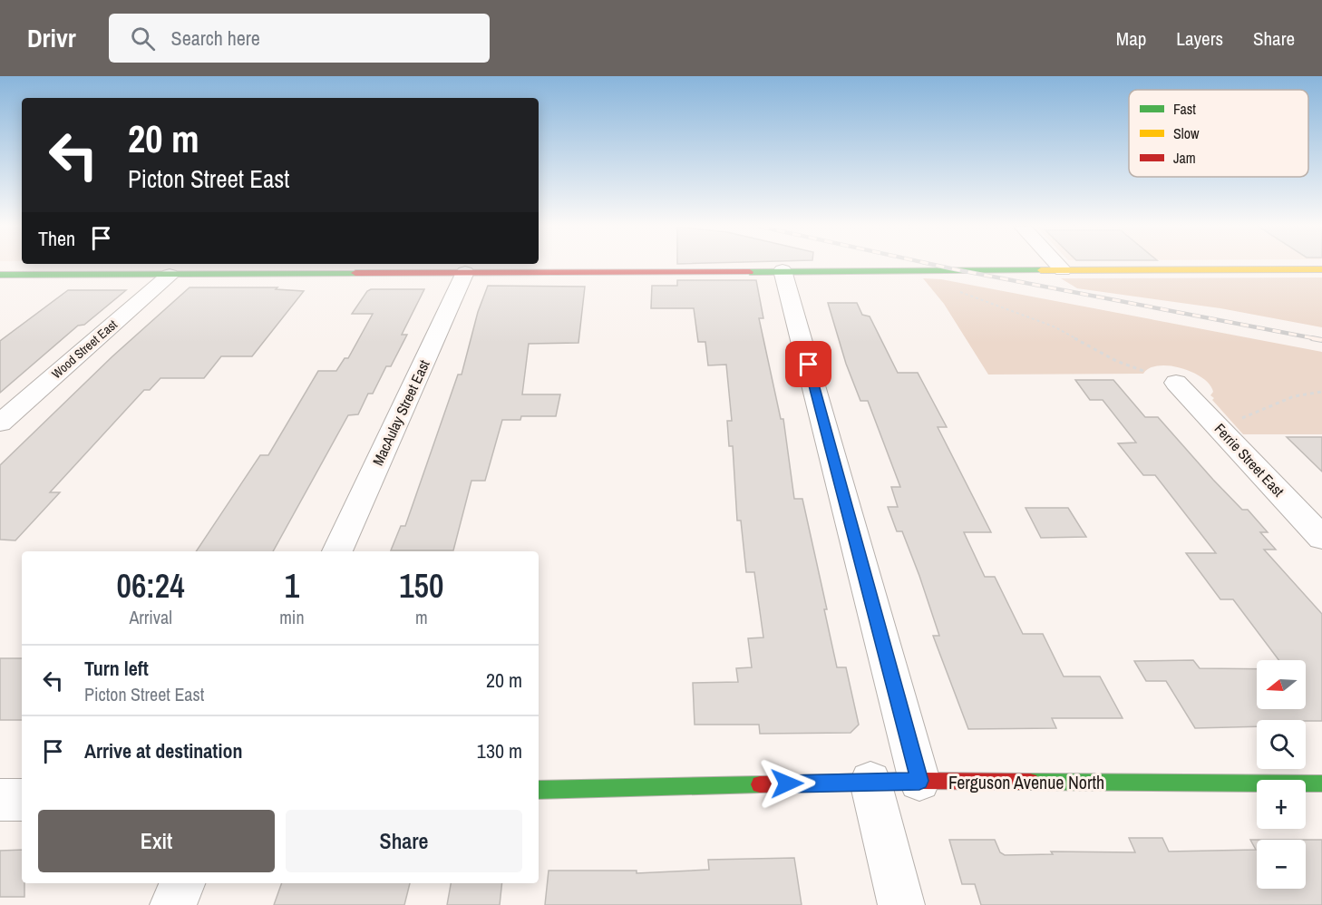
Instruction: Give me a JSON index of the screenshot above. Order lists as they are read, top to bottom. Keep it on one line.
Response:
{"streets":{"main road":["Ferguson Avenue North"],"street":["Wood Street East","MacAulay Street East","Ferrie Street East"]},"legend":["Fast","Slow","Jam"],"north":"left","page":{"header":"Drivr","search":"Search here","nav":["Map","Layers","Share"],"turn":["20 m","Picton Street East"],"then":"Then","eta":["06:24","Arrival","1","min","150","m"],"list":[{"name":"Turn left","note":"Picton Street East","value":"20 m"},{"name":"Arrive at destination","value":"130 m"}],"map_buttons":["+","−"],"buttons":["Exit","Share"]}}
